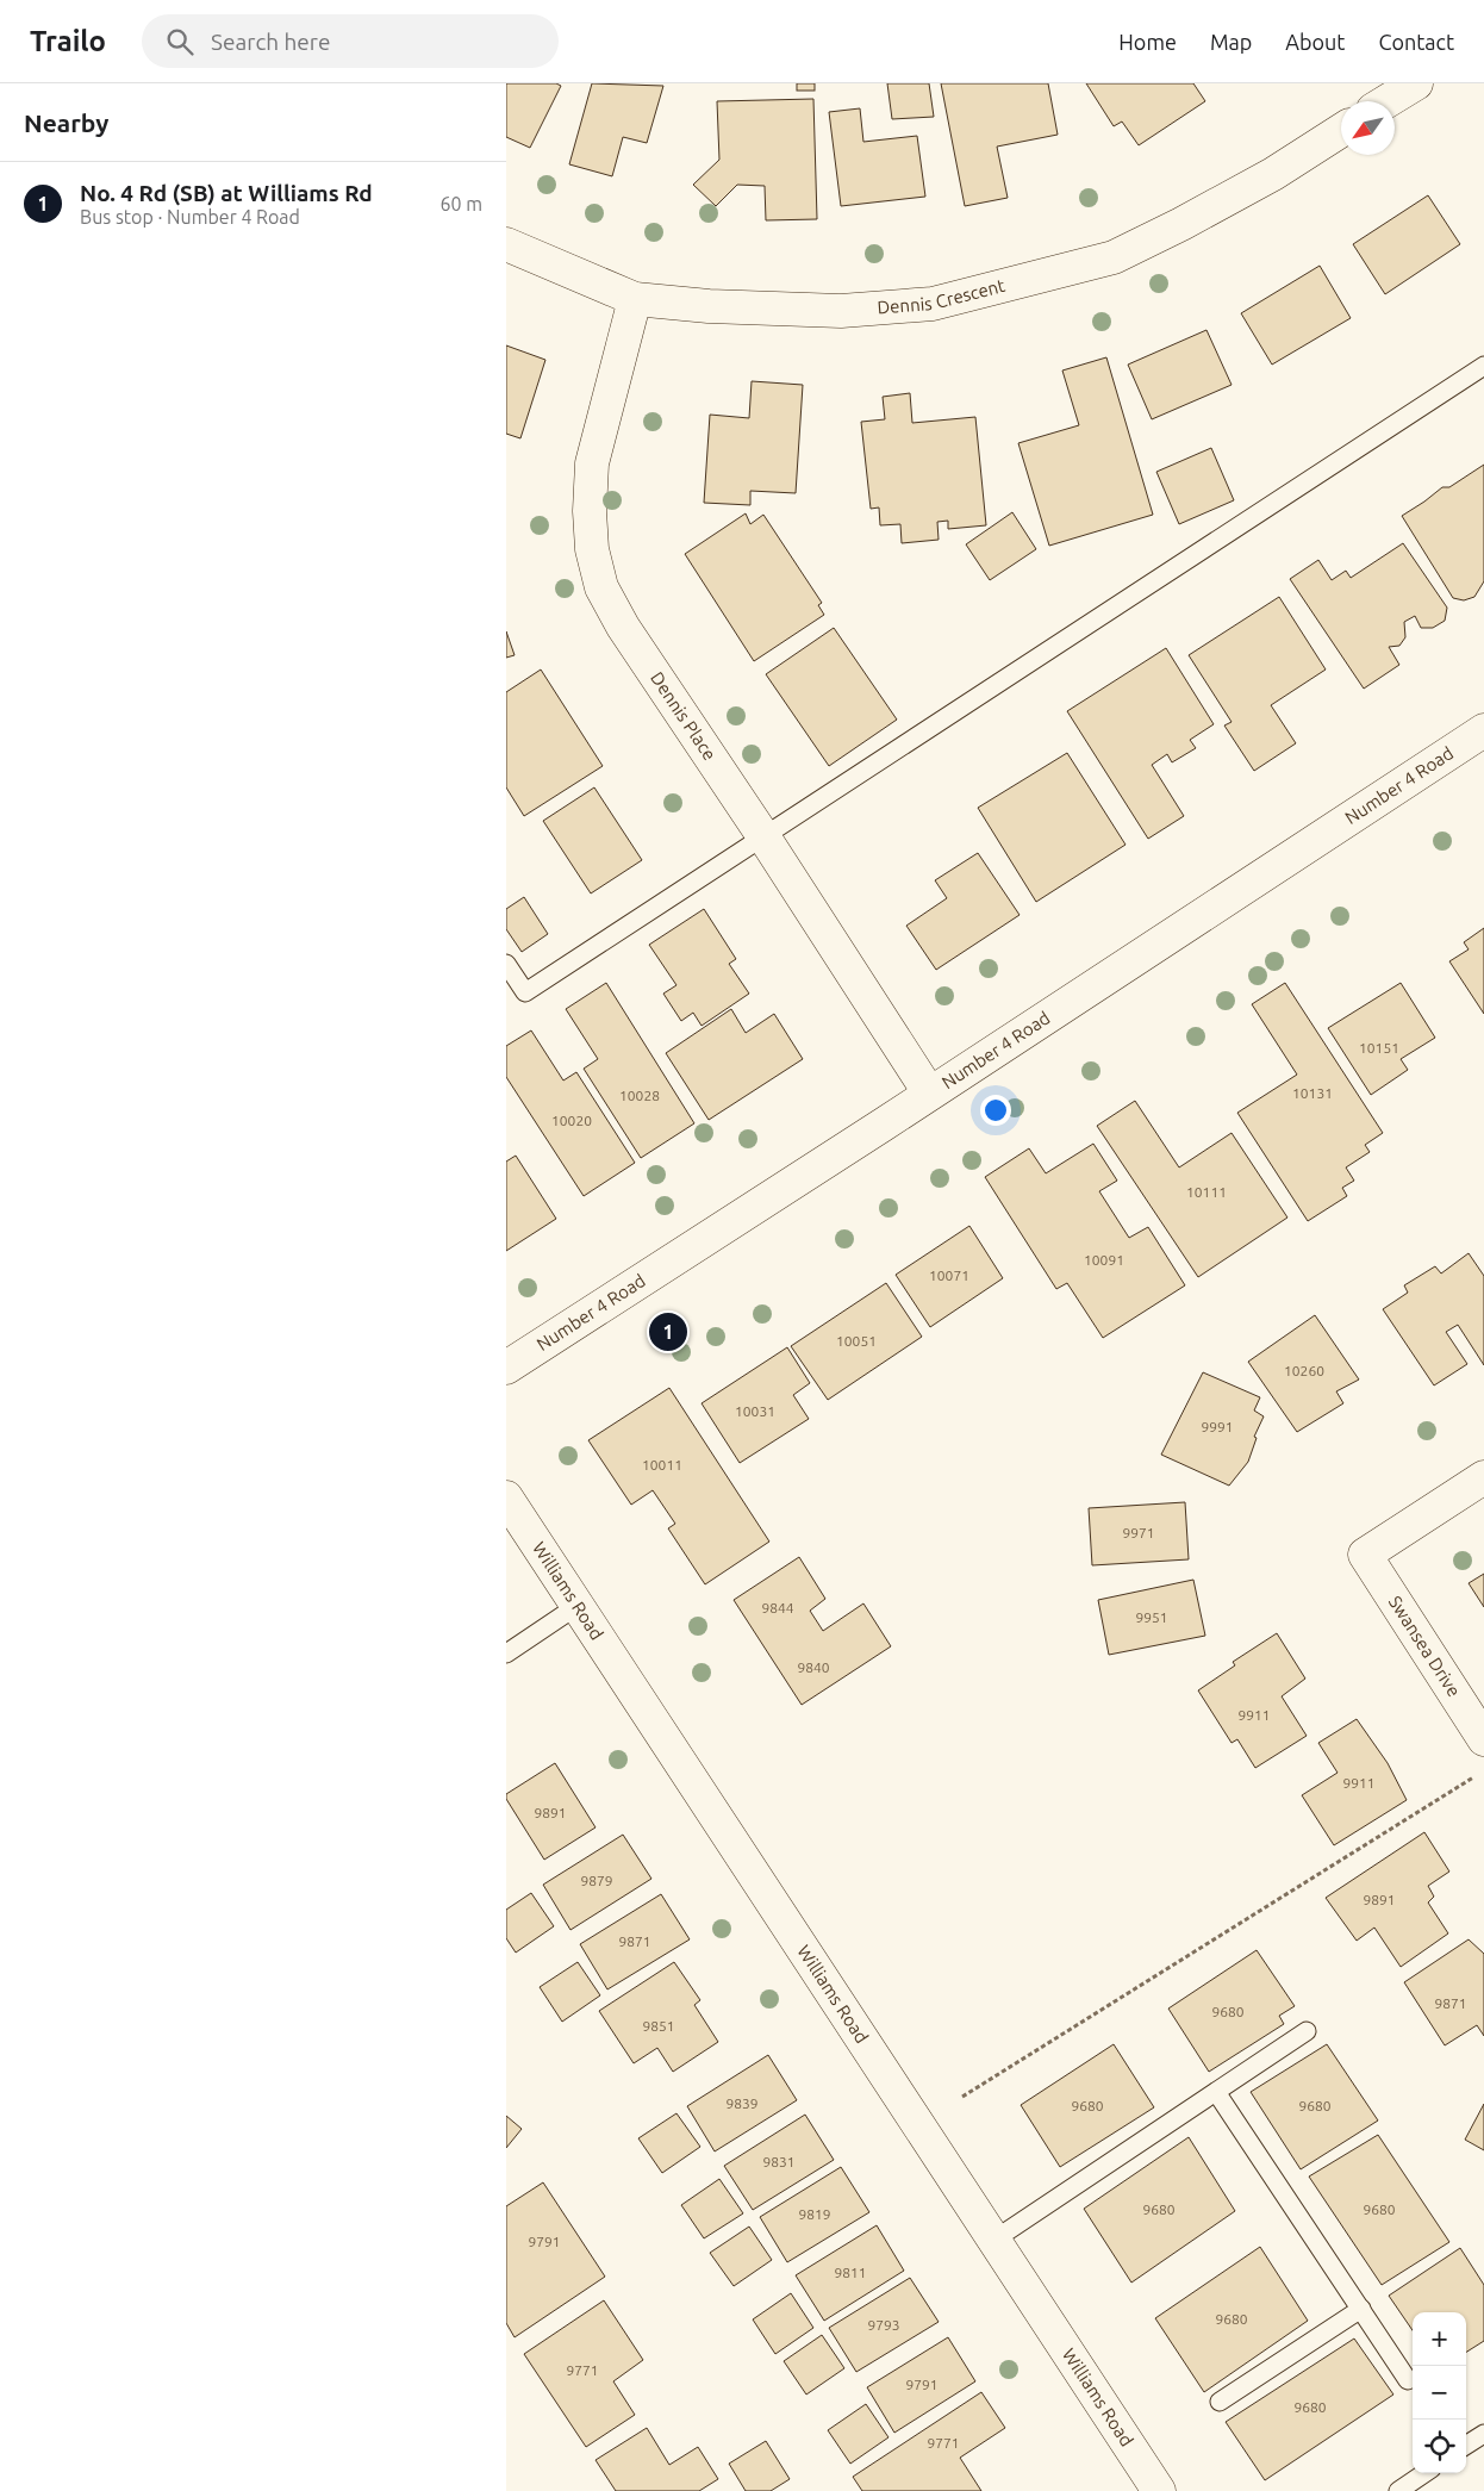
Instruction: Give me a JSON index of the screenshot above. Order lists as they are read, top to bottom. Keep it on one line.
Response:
{"streets":{"street":["Dennis Crescent","Dennis Place","Number 4 Road","Williams Road","Swansea Drive"]},"crossings":[["Dennis Crescent","Dennis Place"],["Dennis Place","Number 4 Road"]],"house_numbers":["10151","10131","10028","10020","10111","10091","10071","10051","10260","10031","9991","10011","9971","9844","9951","9840","9911","9911","9891","9879","9891","9871","9871","9680","9851","9839","9680","9680","9831","9680","9680","9819","9791","9811","9680","9793","9771","9791","9680","9771"],"north":"bottom left","page":{"header":"Trailo","search":"Search here","nav":["Home","Map","About","Contact"],"heading":"Nearby","list":[{"mark":"1","name":"No. 4 Rd (SB) at Williams Rd","note":"Bus stop · Number 4 Road","value":"60 m"}],"pins":"1","map_buttons":["+","−"]}}
